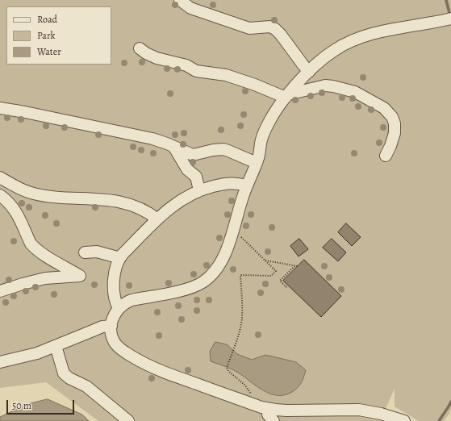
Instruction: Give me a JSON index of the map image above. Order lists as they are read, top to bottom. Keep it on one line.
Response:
{"legend":["Road","Park","Water"],"scale_bar":"50 m"}
